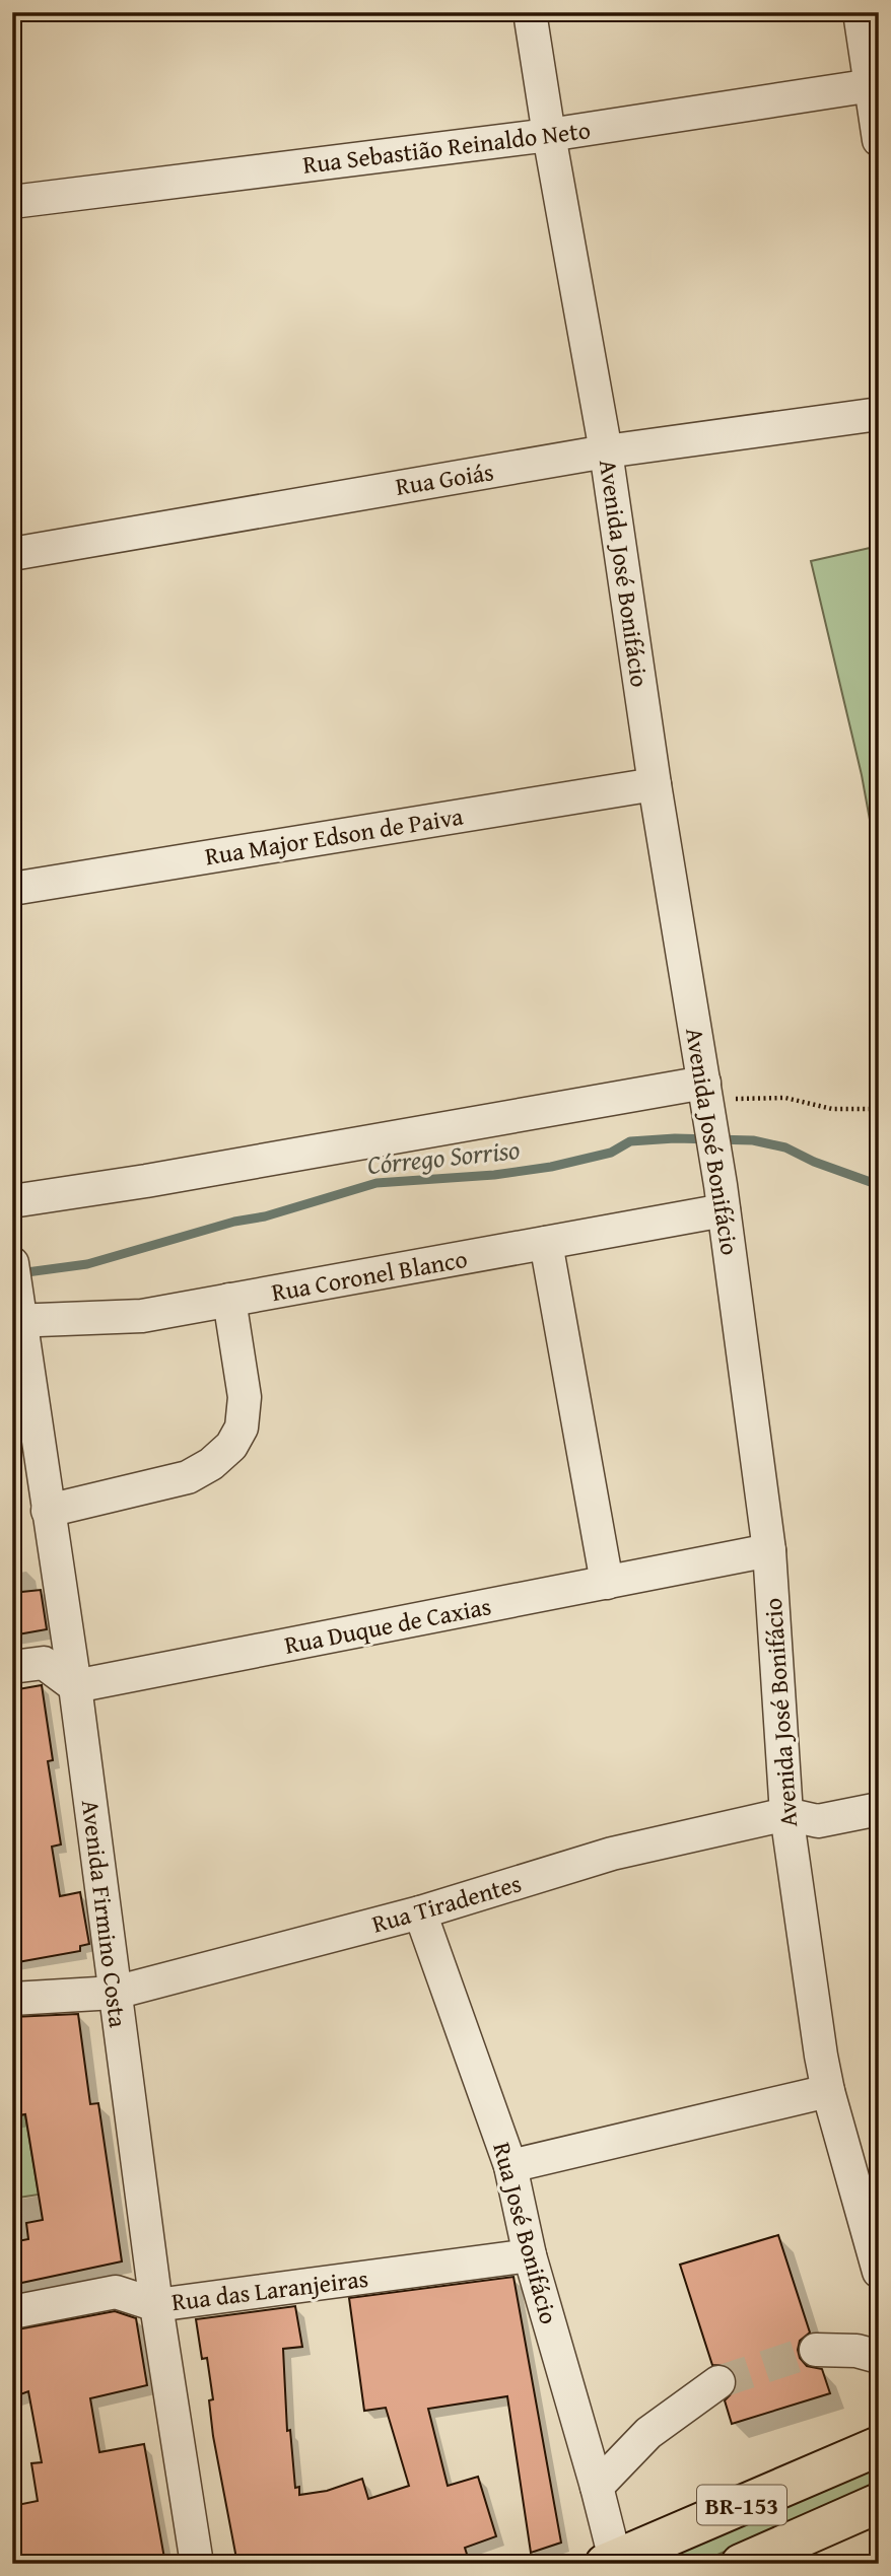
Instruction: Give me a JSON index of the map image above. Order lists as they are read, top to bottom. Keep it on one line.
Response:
{"streets":{"main road":["BR-153"],"street":["Rua Sebastião Reinaldo Neto","Rua Goiás","Avenida José Bonifácio","Rua Major Edson de Paiva","Rua Coronel Blanco","Rua Duque de Caxias","Rua Tiradentes","Avenida Firmino Costa","Rua José Bonifácio","Rua das Laranjeiras"]},"crossings":[["Rua Sebastião Reinaldo Neto","Avenida José Bonifácio"],["Rua Goiás","Avenida José Bonifácio"],["Avenida José Bonifácio","Rua Major Edson de Paiva"],["Avenida José Bonifácio","Rua Coronel Blanco"],["Avenida José Bonifácio","Rua Duque de Caxias"],["Avenida José Bonifácio","Rua Tiradentes"],["Rua Coronel Blanco","Avenida Firmino Costa"],["Rua Duque de Caxias","Avenida Firmino Costa"],["Rua Tiradentes","Avenida Firmino Costa"],["Rua Tiradentes","Rua José Bonifácio"],["Avenida Firmino Costa","Rua das Laranjeiras"],["Rua José Bonifácio","Rua das Laranjeiras"],["Rua José Bonifácio","BR-153"]],"water":["Córrego Sorriso"]}
